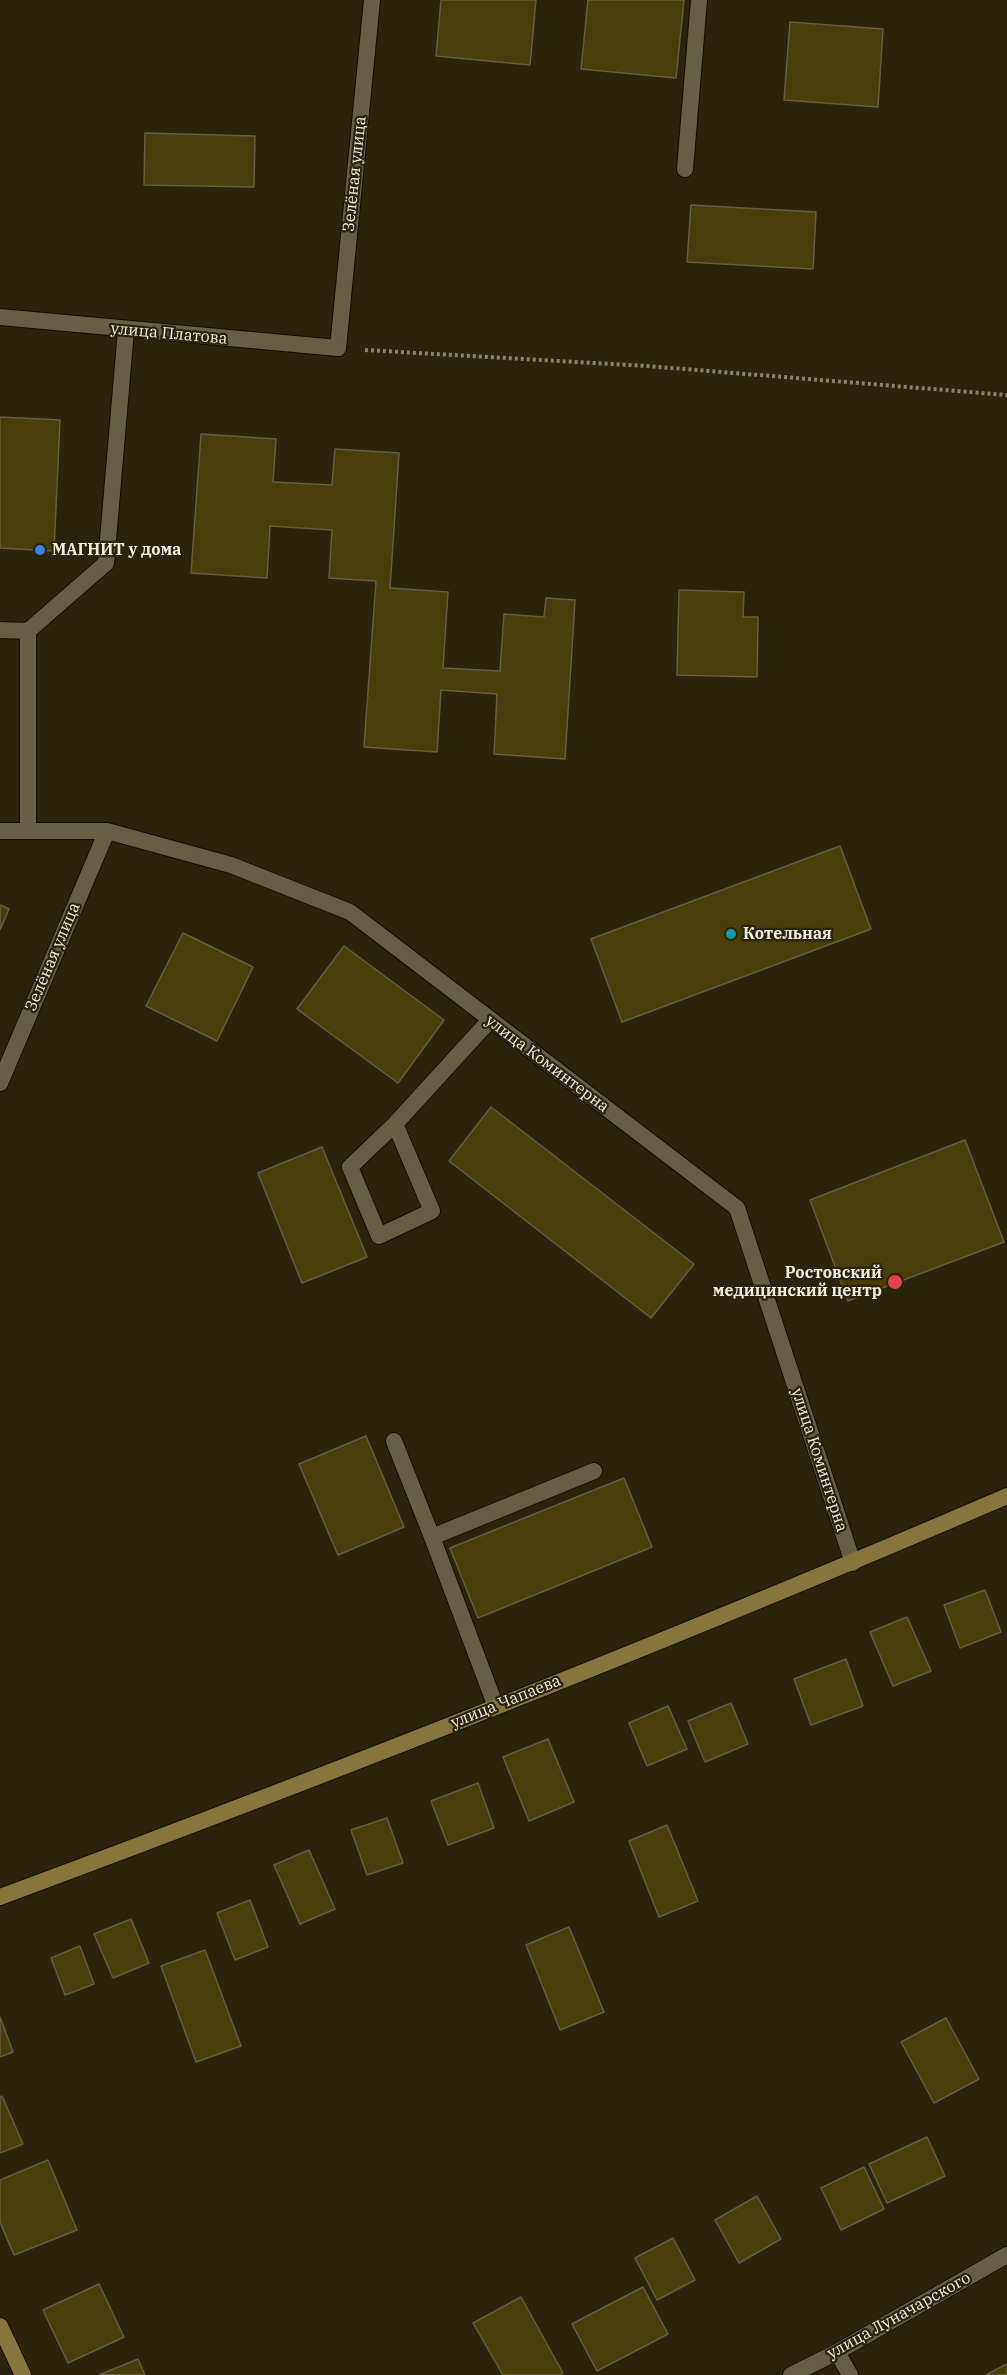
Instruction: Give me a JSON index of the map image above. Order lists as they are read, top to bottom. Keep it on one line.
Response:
{"streets":{"main road":["улица Чапаева"],"street":["Зелёная улица","улица Платова","улица Коминтерна","улица Луначарского"]},"crossings":[["Зелёная улица","улица Платова"],["Зелёная улица","улица Коминтерна"],["улица Коминтерна","улица Чапаева"]],"places":["МАГНИТ у дома","Котельная","Ростовский медицинский центр"]}
